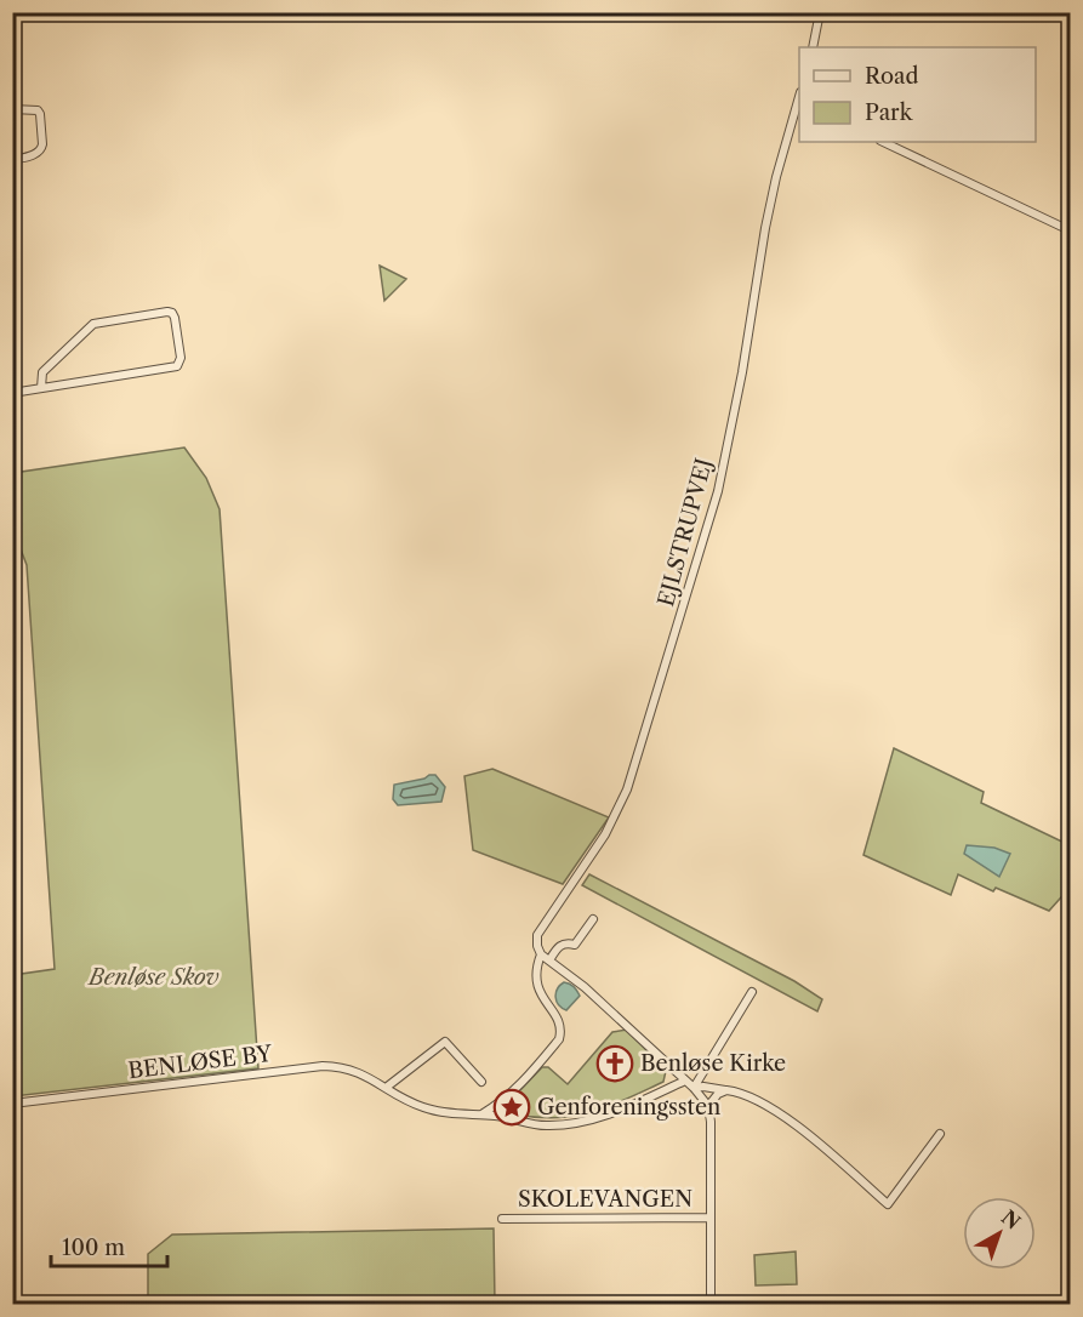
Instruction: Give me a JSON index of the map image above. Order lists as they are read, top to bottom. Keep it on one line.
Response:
{"streets":{"street":["EJLSTRUPVEJ","BENLØSE BY","SKOLEVANGEN"]},"parks":["Benløse Skov"],"places":{"church":["Benløse Kirke"],"place":["Genforeningssten"]},"legend":["Road","Park"],"scale_bar":"100 m","north":"top right"}
